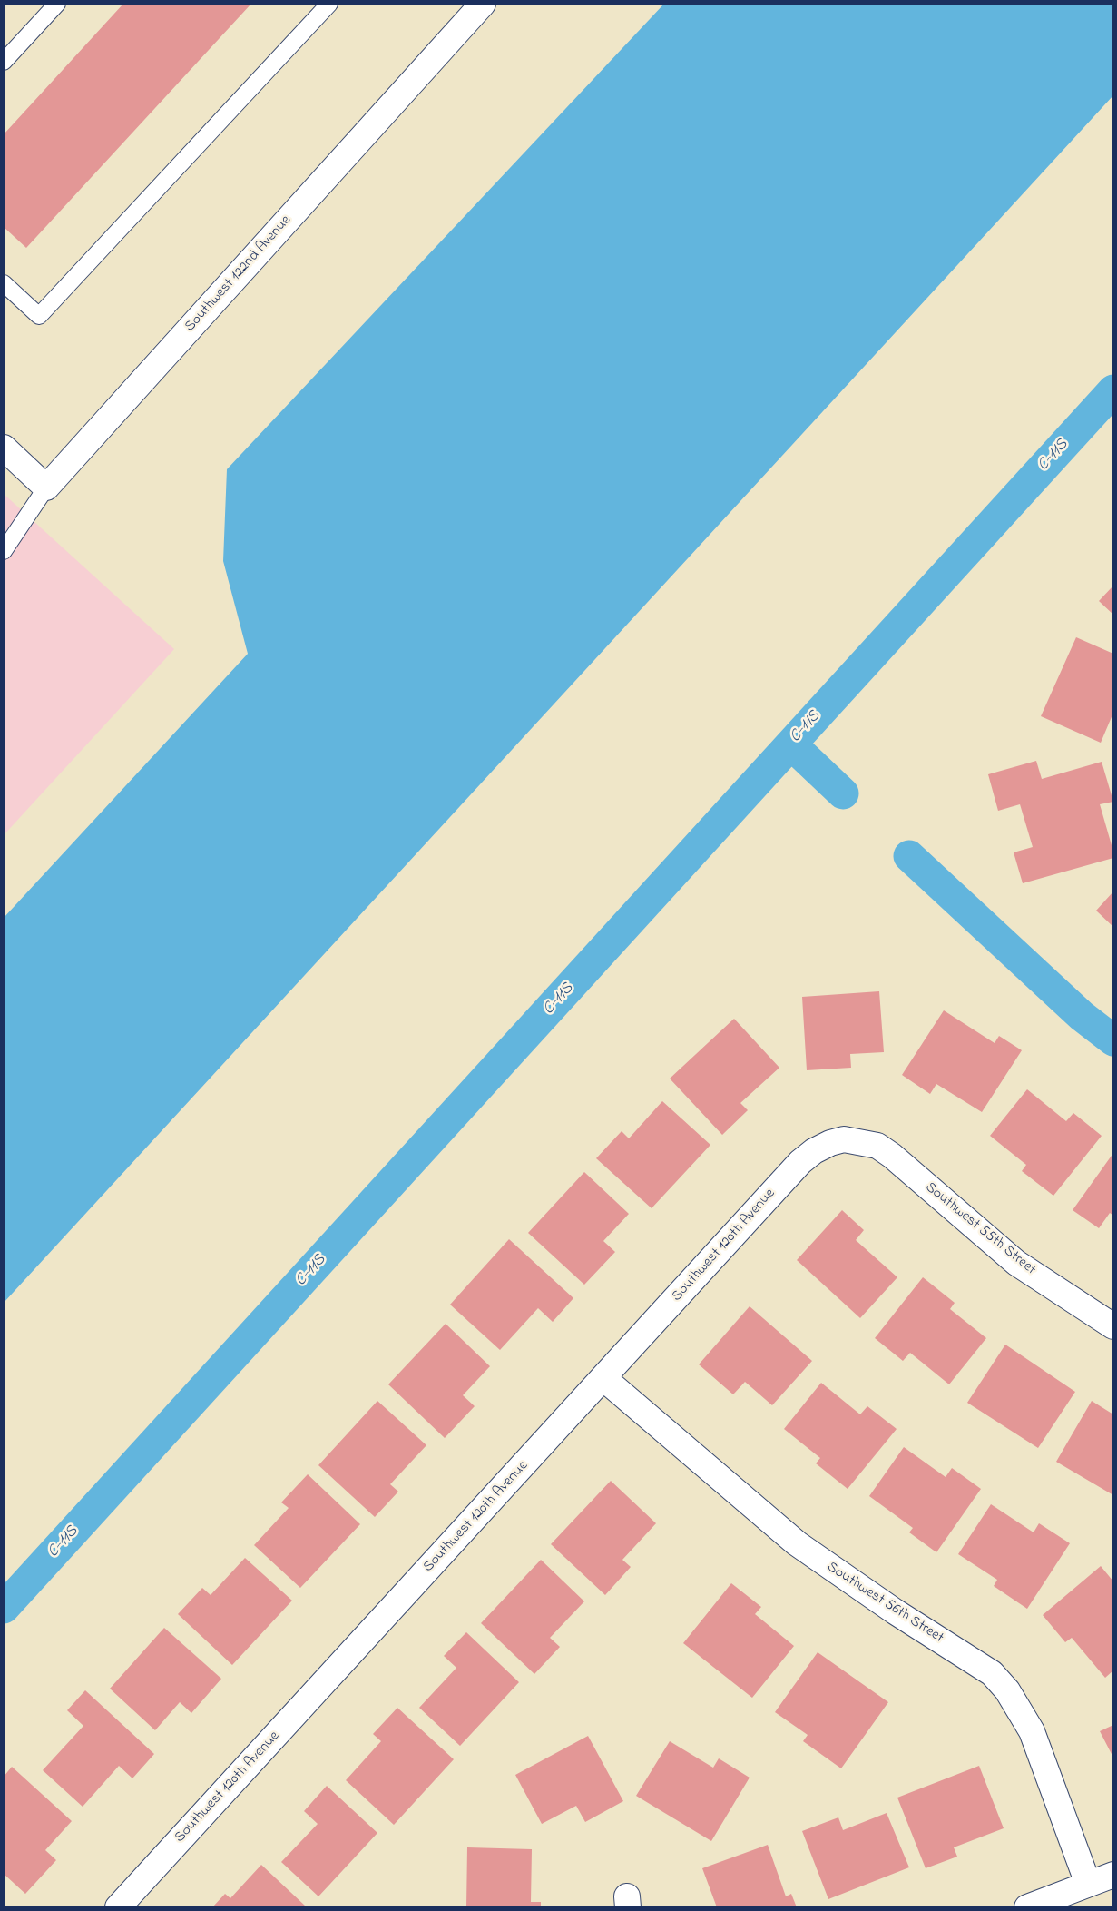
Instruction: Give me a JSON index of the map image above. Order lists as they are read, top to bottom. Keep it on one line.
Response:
{"streets":{"street":["Southwest 122nd Avenue","Southwest 55th Street","Southwest 120th Avenue","Southwest 56th Street"]},"crossings":[["Southwest 55th Street","Southwest 120th Avenue"],["Southwest 120th Avenue","Southwest 56th Street"]],"water":["C-11S"]}
